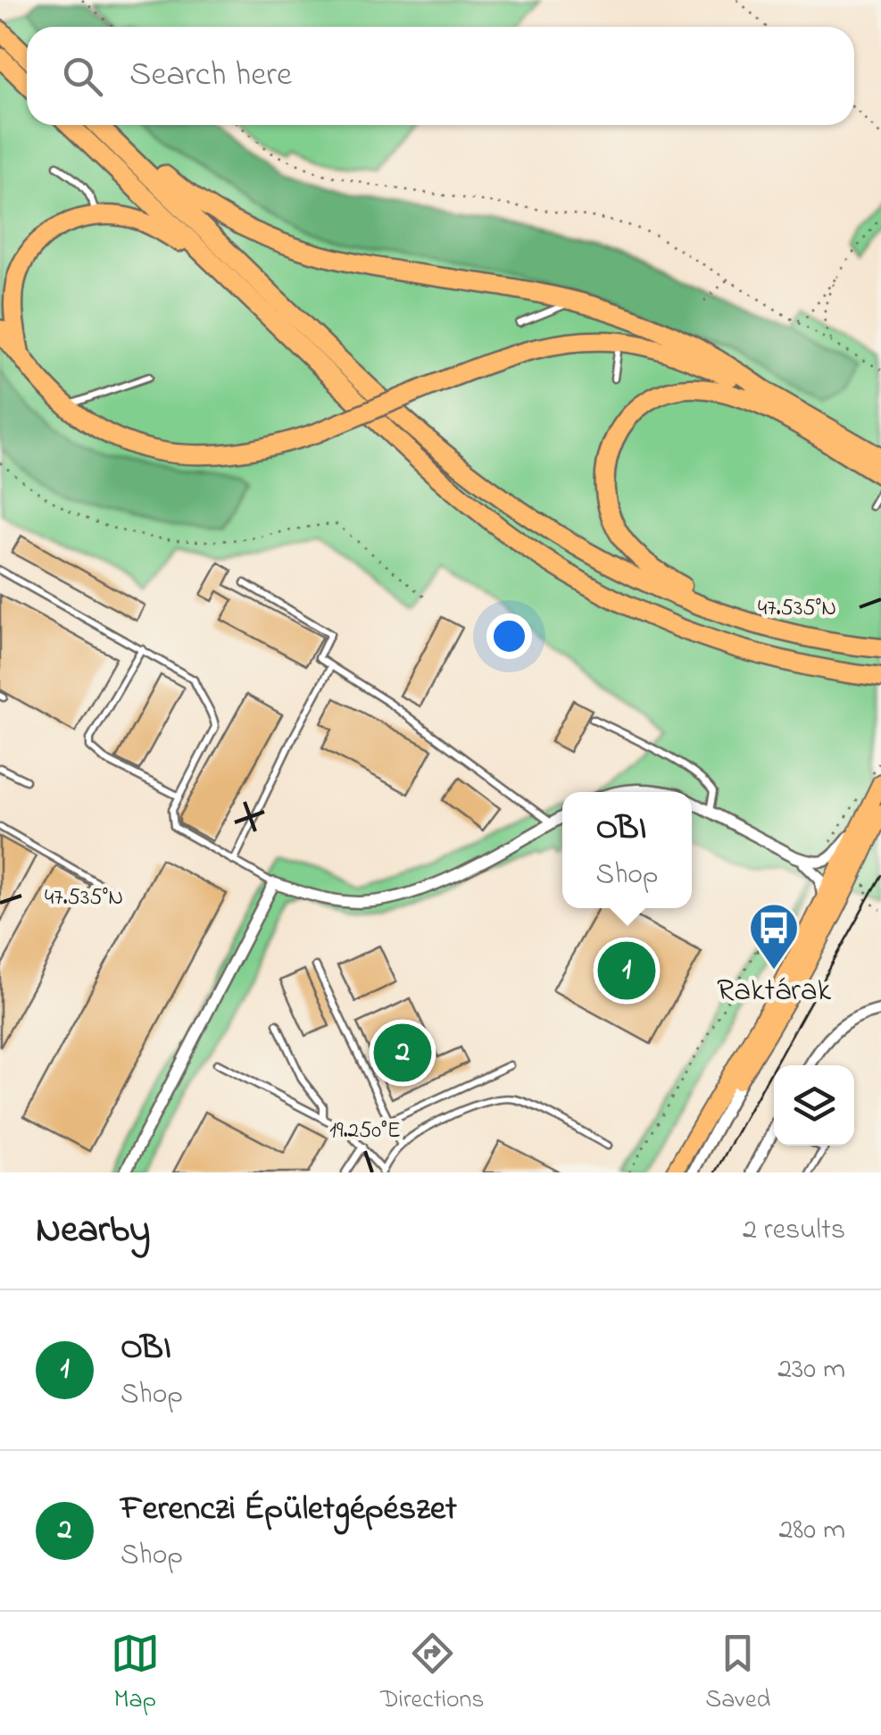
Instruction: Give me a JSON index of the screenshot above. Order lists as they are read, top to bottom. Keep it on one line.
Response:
{"places":{"bus stop":["Raktárak"]},"page":{"search":"Search here","popup":["OBI","Shop"],"pins":["1","2"],"heading":["Nearby","2 results"],"list":[{"mark":"1","name":"OBI","note":"Shop","value":"230 m"},{"mark":"2","name":"Ferenczi Épületgépészet","note":"Shop","value":"280 m"}],"nav":["Map","Directions","Saved"]},"coordinates":["47.535°N","19.250°E"]}
